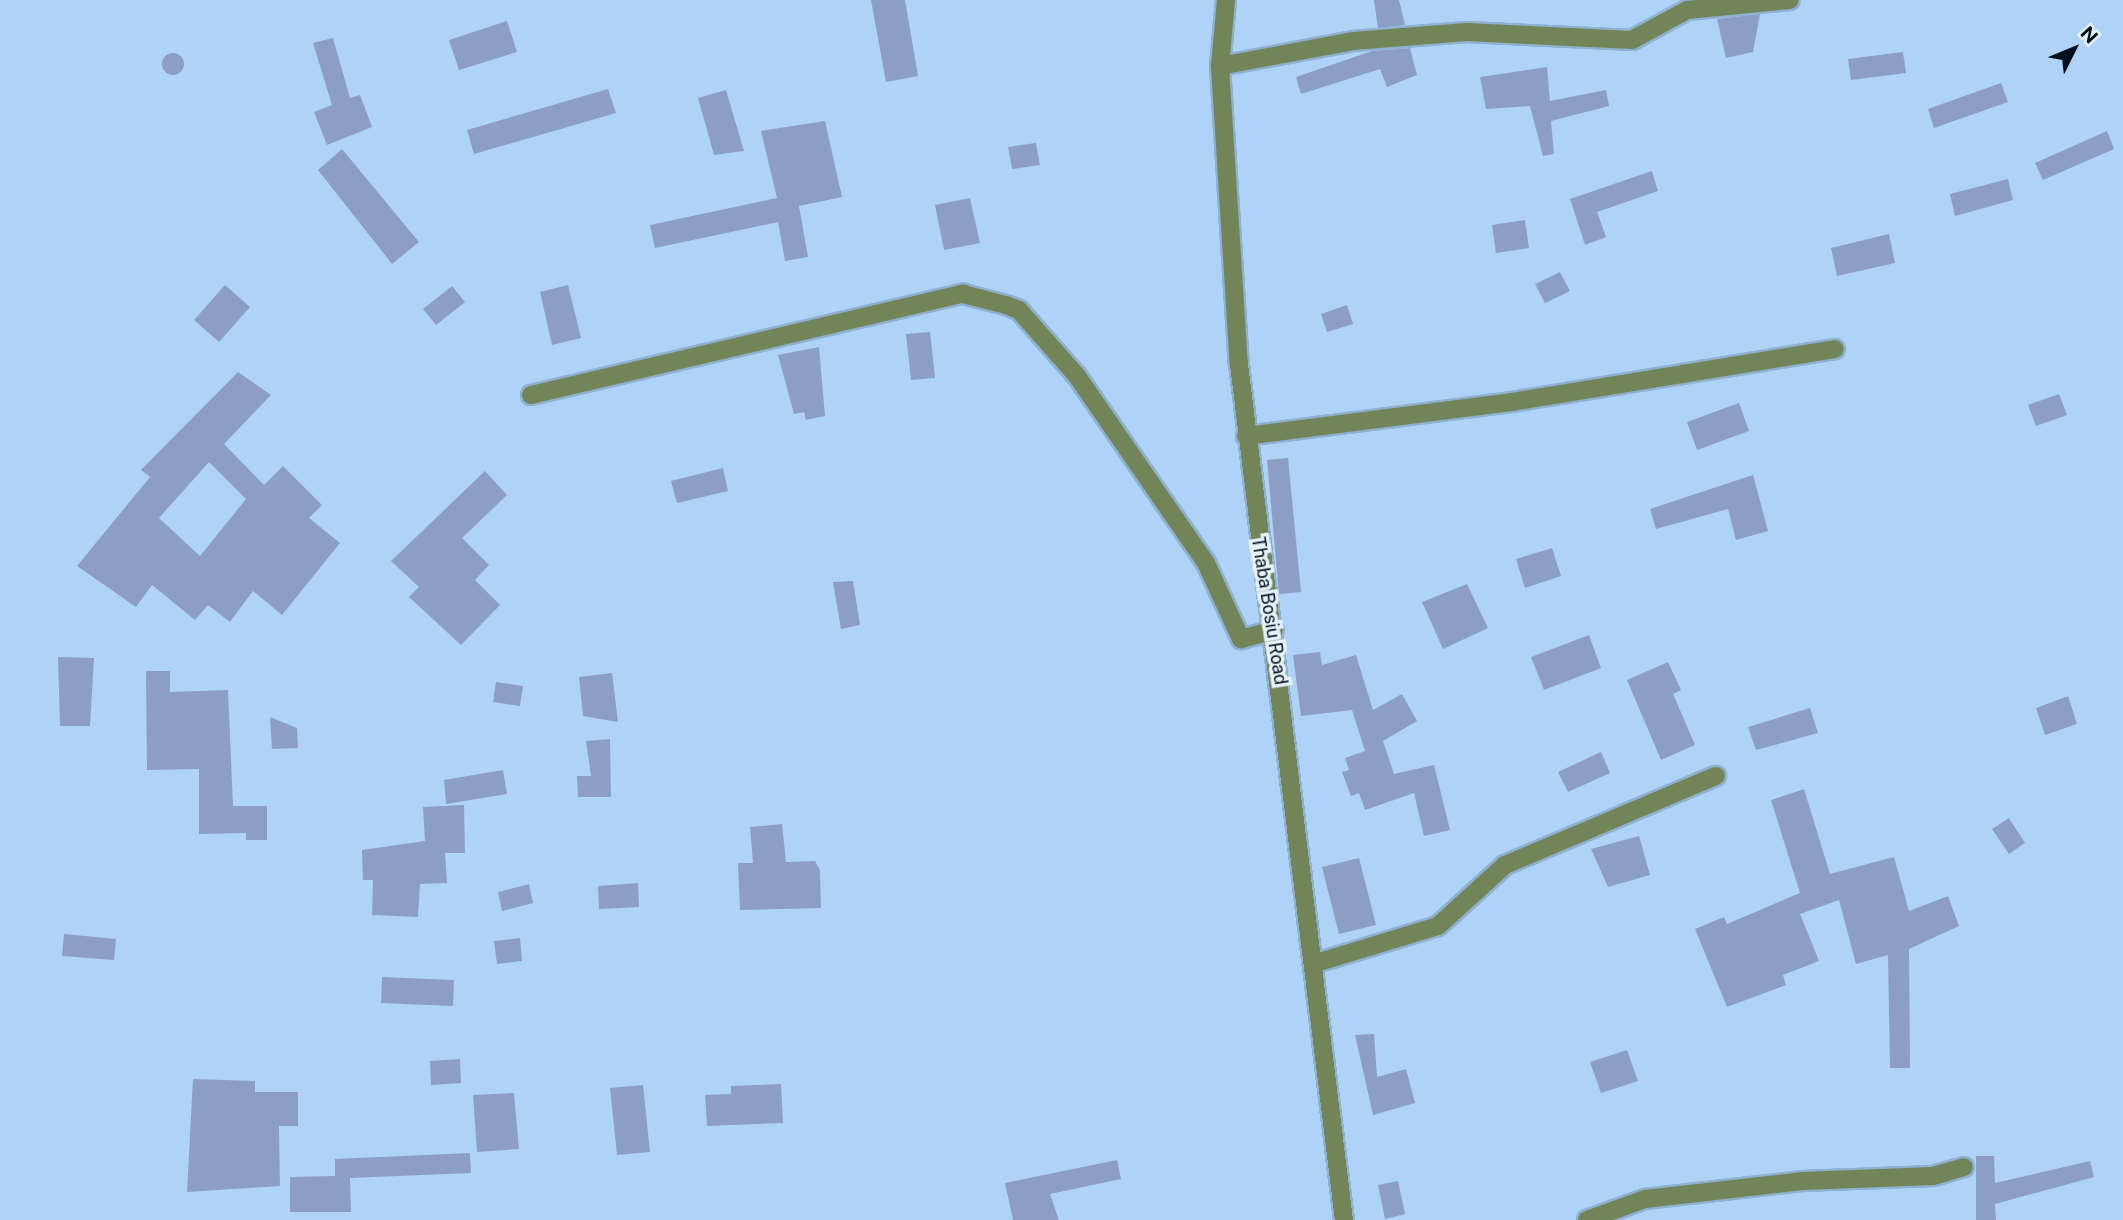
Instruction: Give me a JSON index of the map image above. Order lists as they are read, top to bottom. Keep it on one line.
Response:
{"streets":{"street":["Thaba Bosiu Road"]},"north":"top right"}
